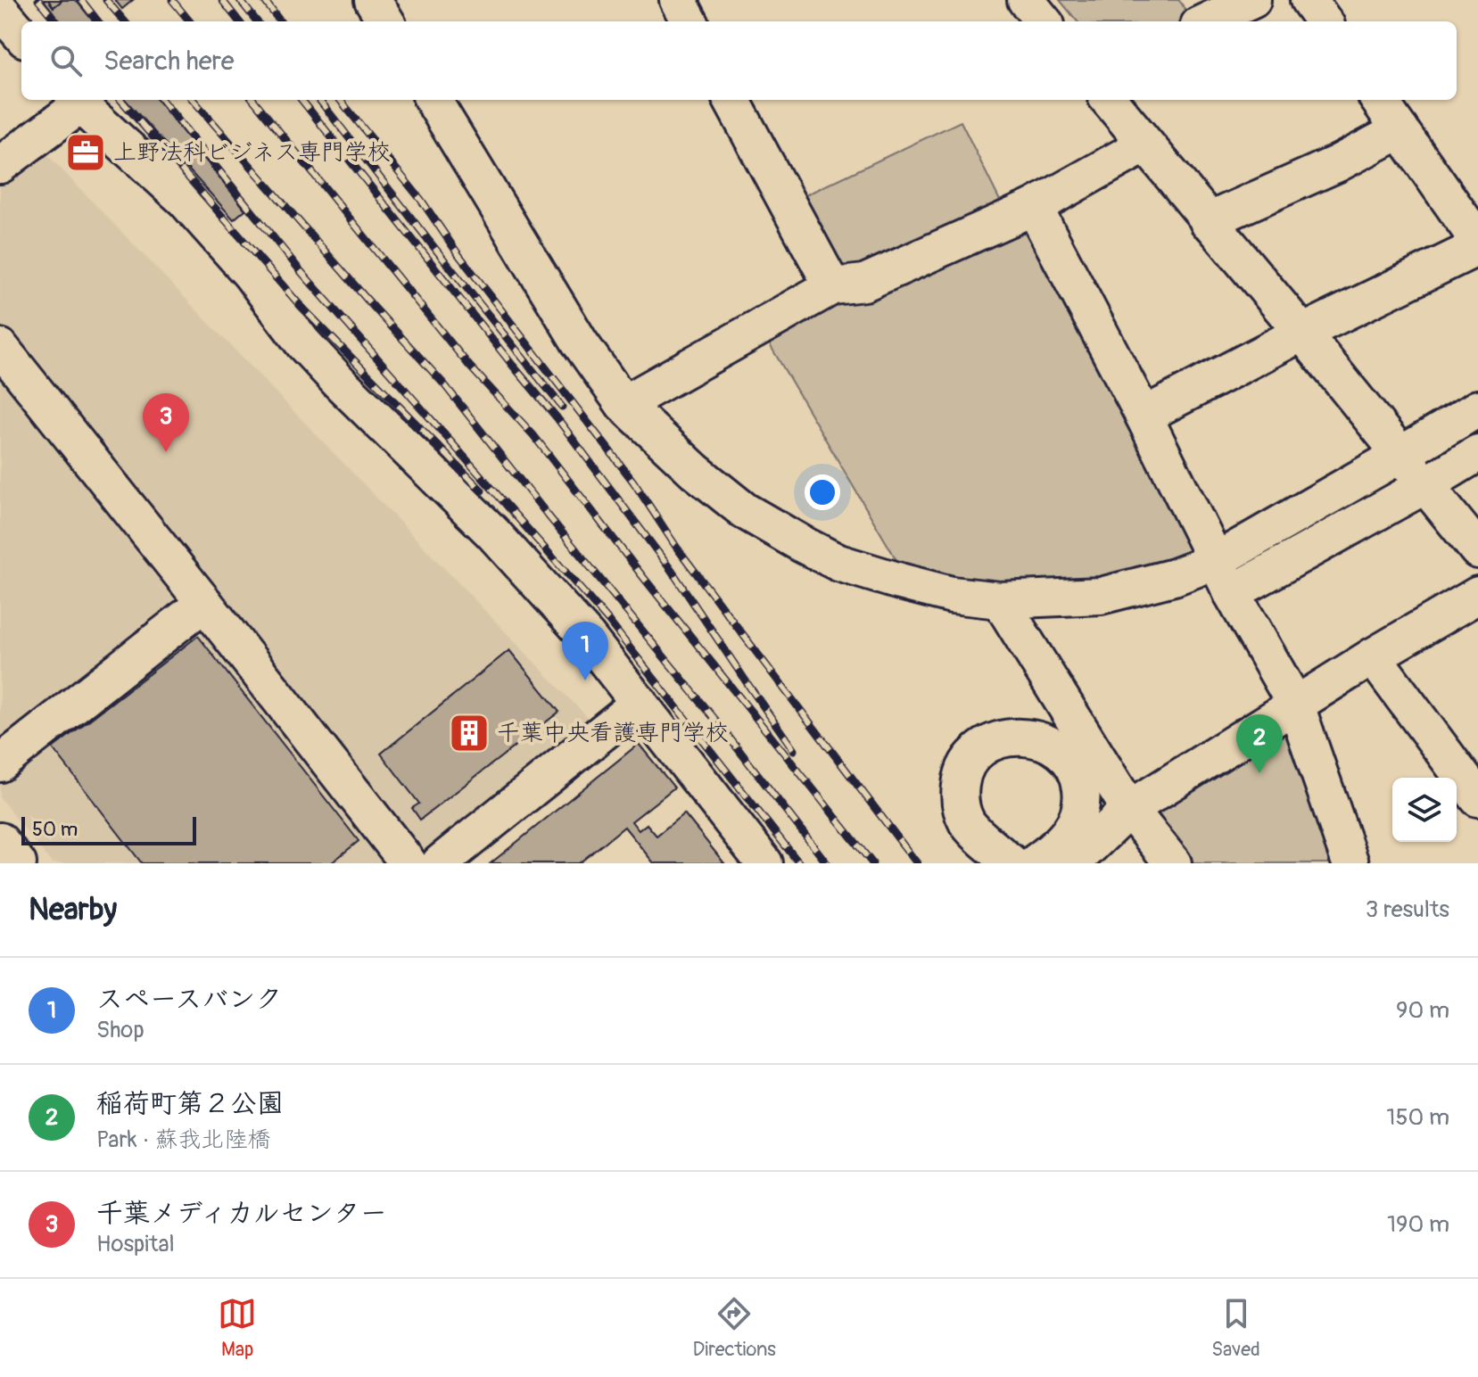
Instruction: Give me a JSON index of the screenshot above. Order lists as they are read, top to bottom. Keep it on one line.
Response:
{"places":{"office":["上野法科ビジネス専門学校"],"building":["千葉中央看護専門学校"]},"scale_bar":"50 m","page":{"search":"Search here","pins":["3","1","2"],"scale":"50 m","heading":["Nearby","3 results"],"list":[{"mark":"1","name":"スペースバンク","note":"Shop","value":"90 m"},{"mark":"2","name":"稲荷町第２公園","note":"Park · 蘇我北陸橋","value":"150 m"},{"mark":"3","name":"千葉メディカルセンター","note":"Hospital","value":"190 m"}],"nav":["Map","Directions","Saved"]}}
